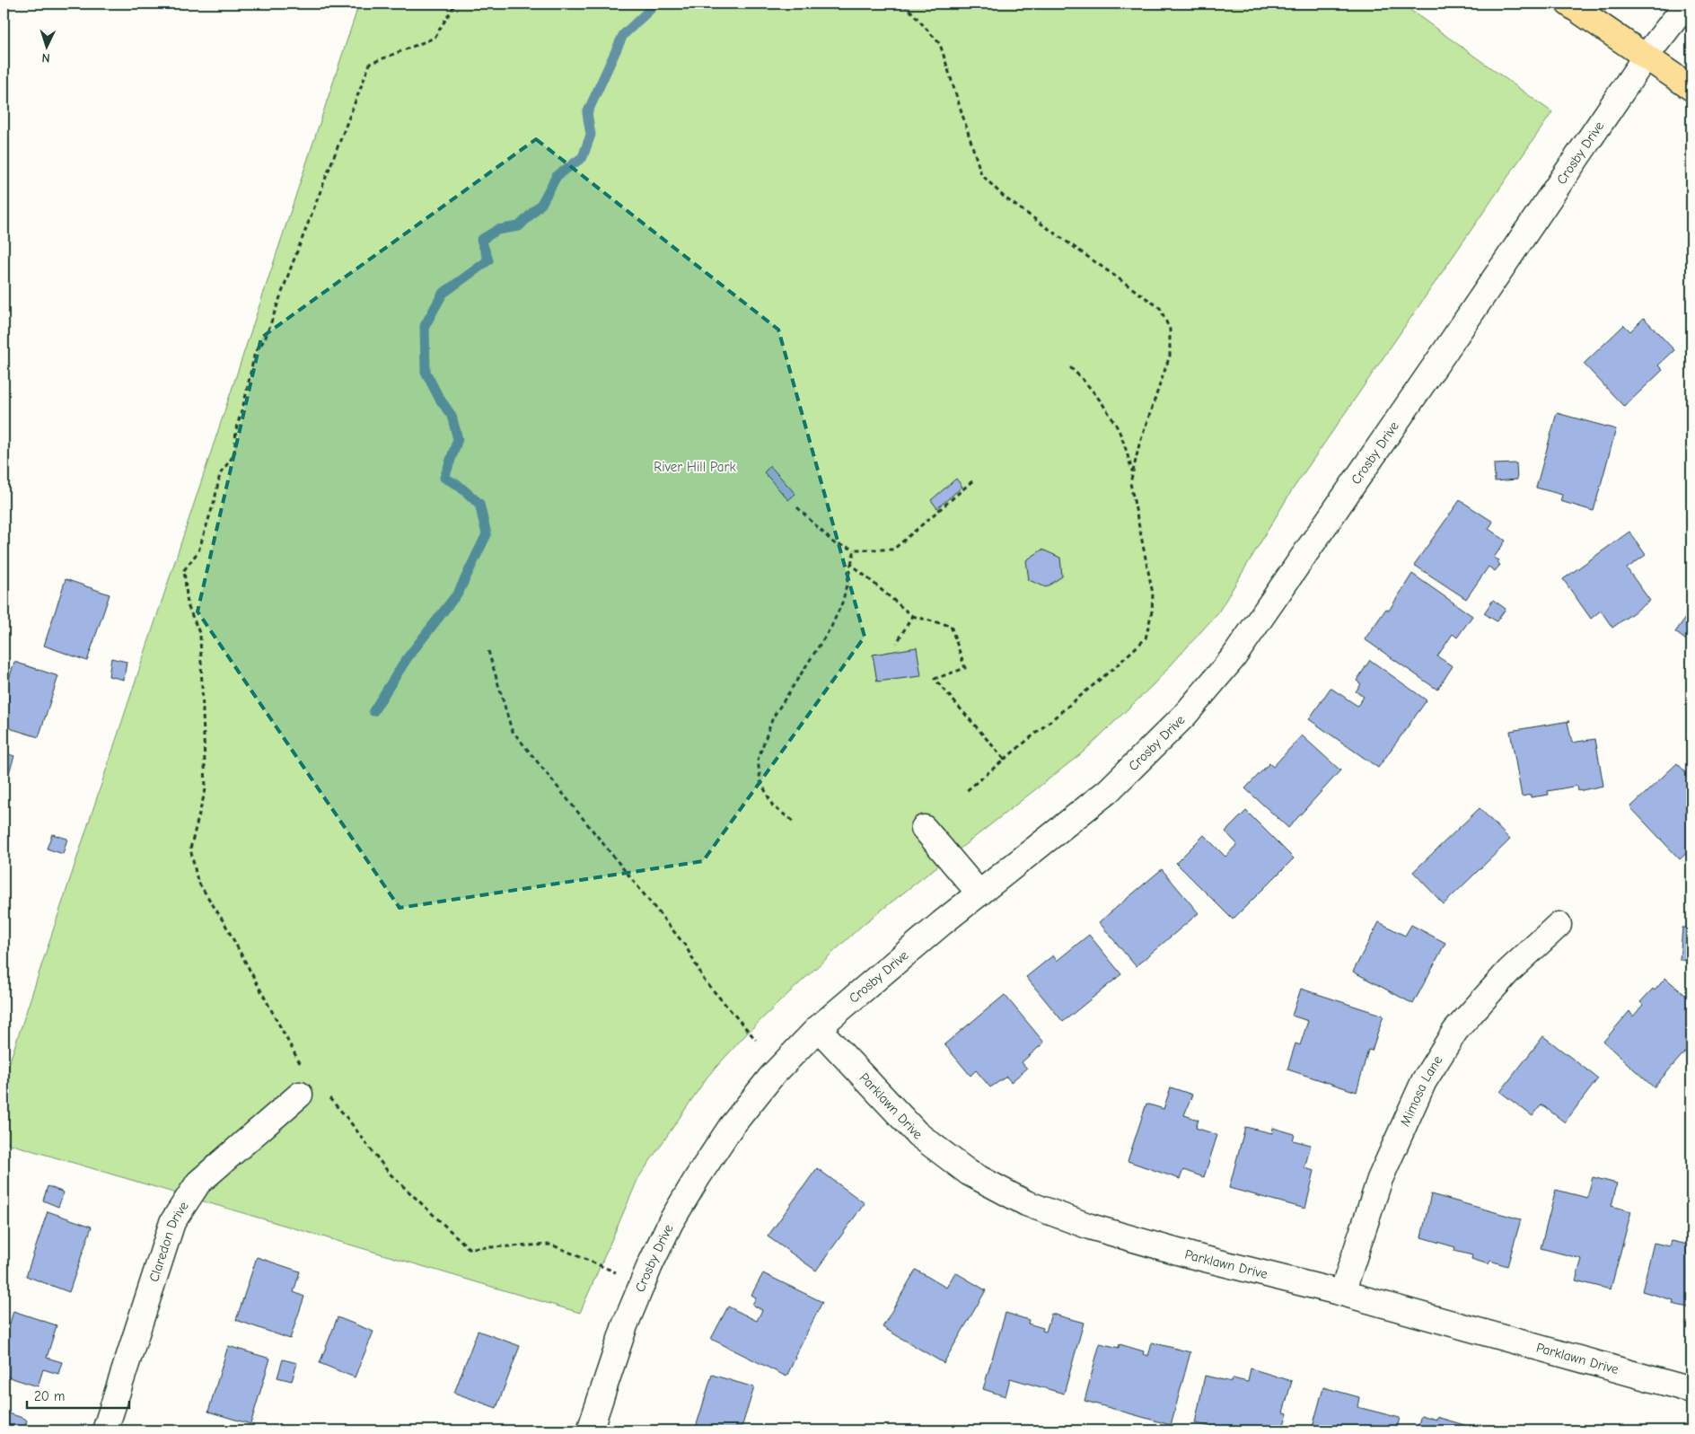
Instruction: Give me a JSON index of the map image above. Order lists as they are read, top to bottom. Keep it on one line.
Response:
{"streets":{"street":["Crosby Drive","Mimosa Lane","Parklawn Drive","Claredon Drive"]},"crossings":[["Crosby Drive","Parklawn Drive"],["Mimosa Lane","Parklawn Drive"]],"parks":["River Hill Park"],"scale_bar":"20 m","north":"bottom"}
